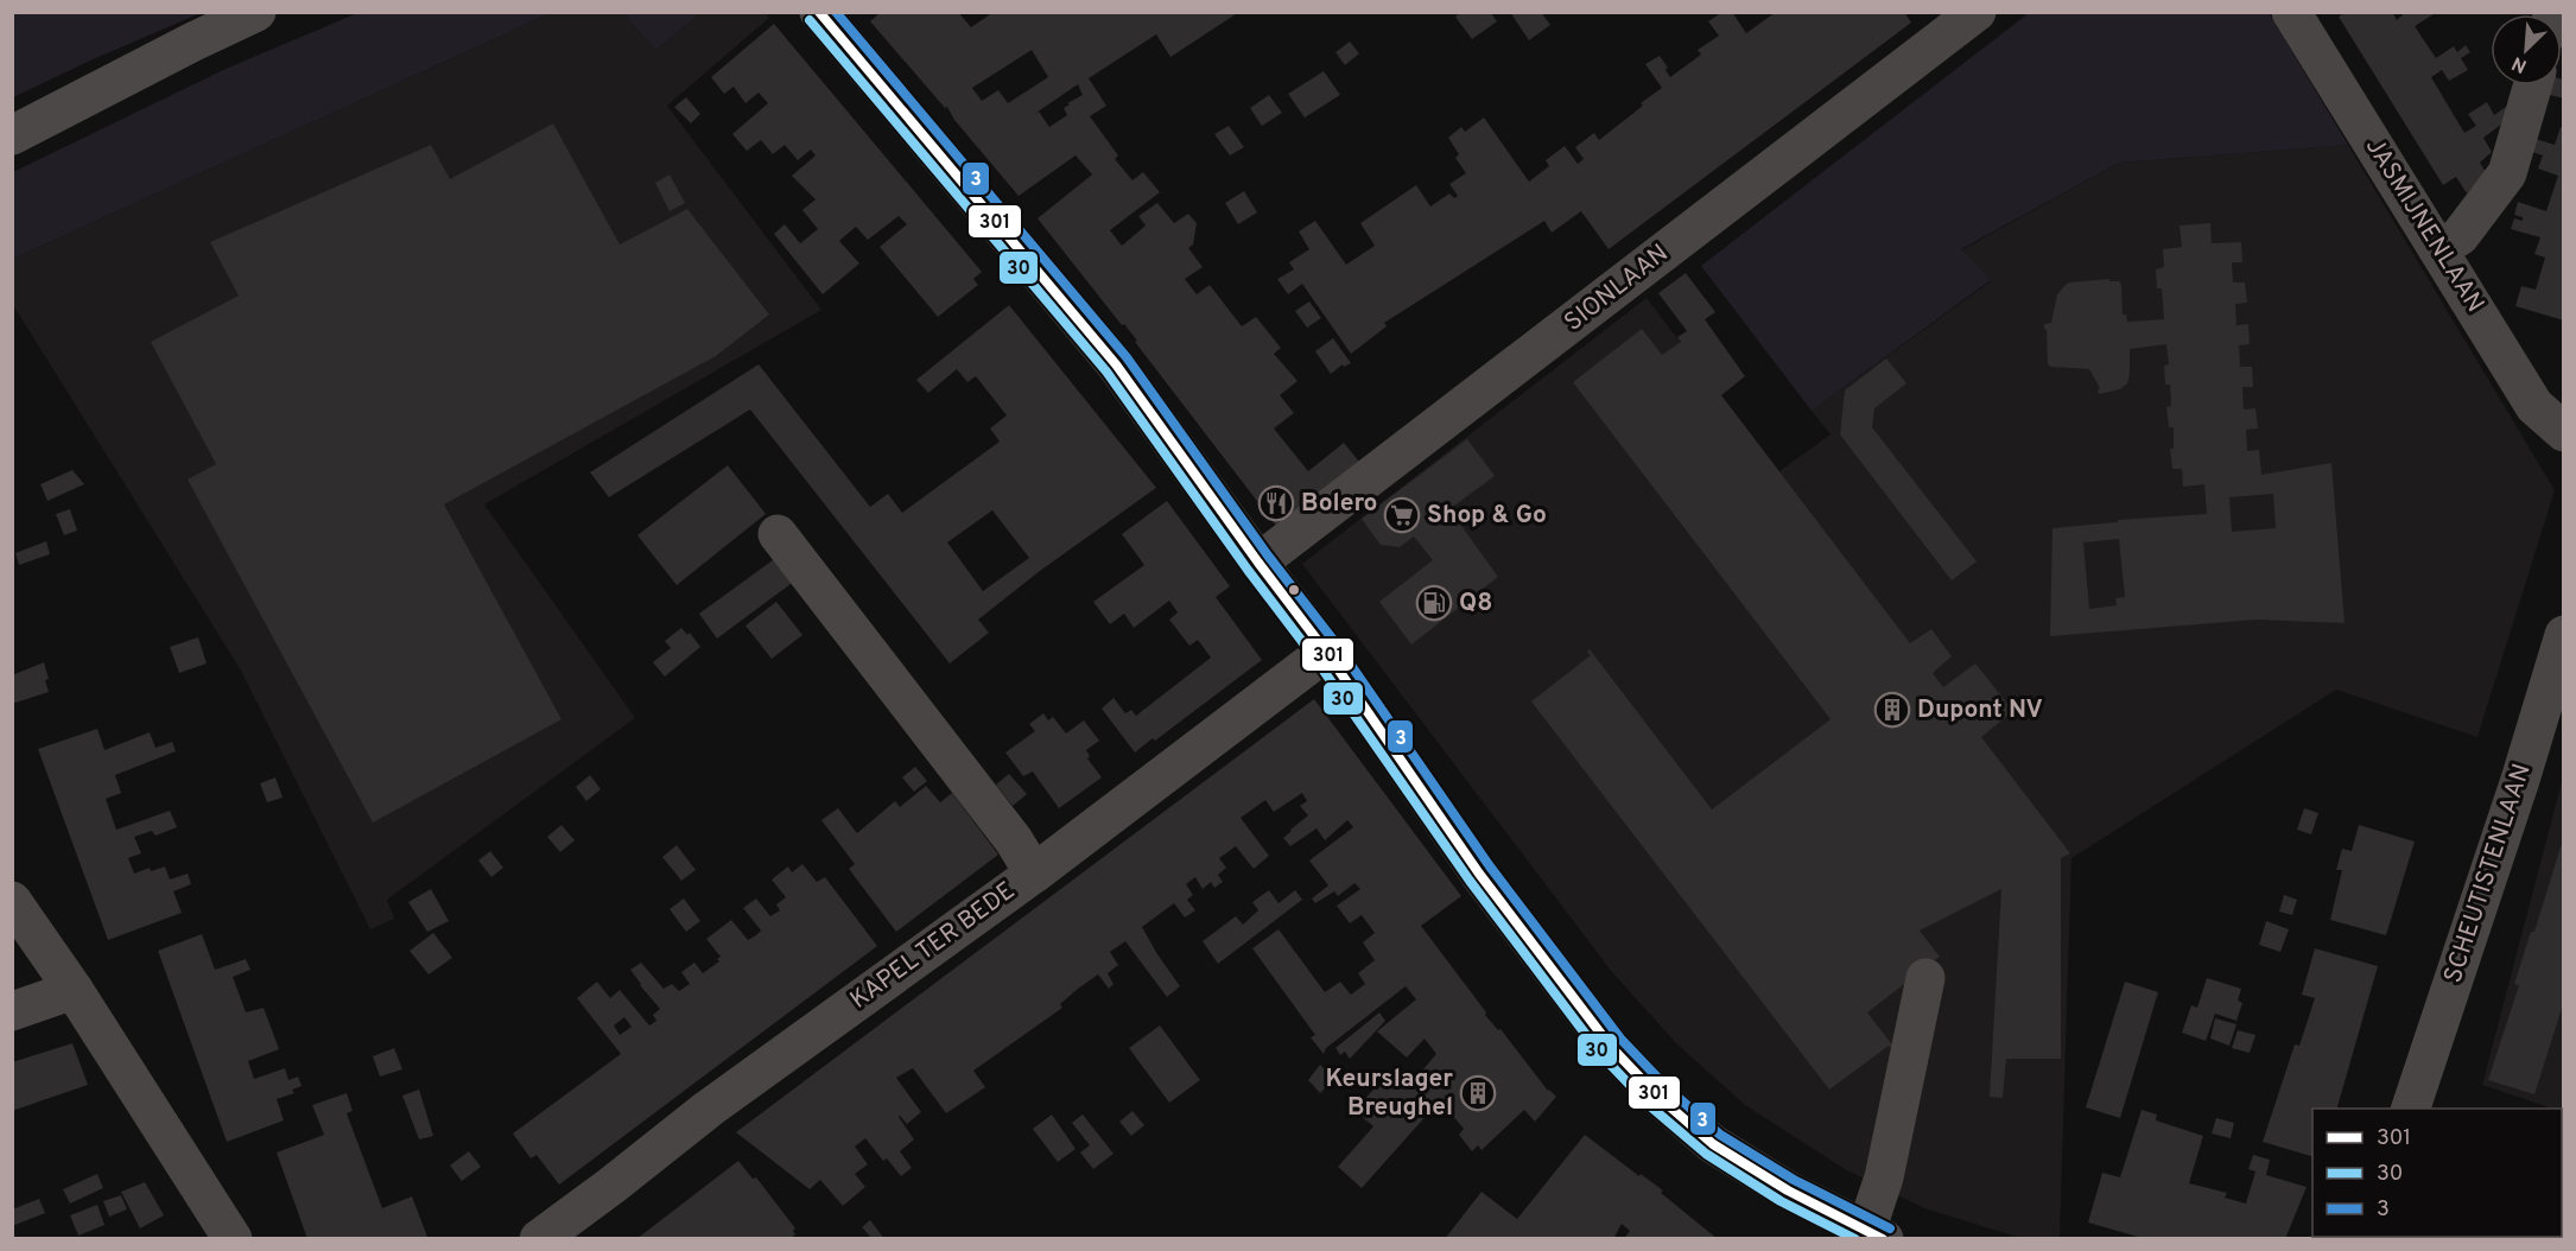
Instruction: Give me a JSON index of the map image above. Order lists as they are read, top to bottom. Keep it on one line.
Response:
{"streets":{"street":["JASMIJNENLAAN","SIONLAAN","SCHEUTISTENLAAN","KAPEL TER BEDE"]},"places":{"restaurant":["Bolero"],"supermarket":["Shop & Go"],"fuel station":["Q8"],"building":["Dupont NV","Keurslager Breughel"]},"lines":["transit line 301","transit line 3","transit line 30"],"legend":["301","30","3"],"north":"bottom left"}
